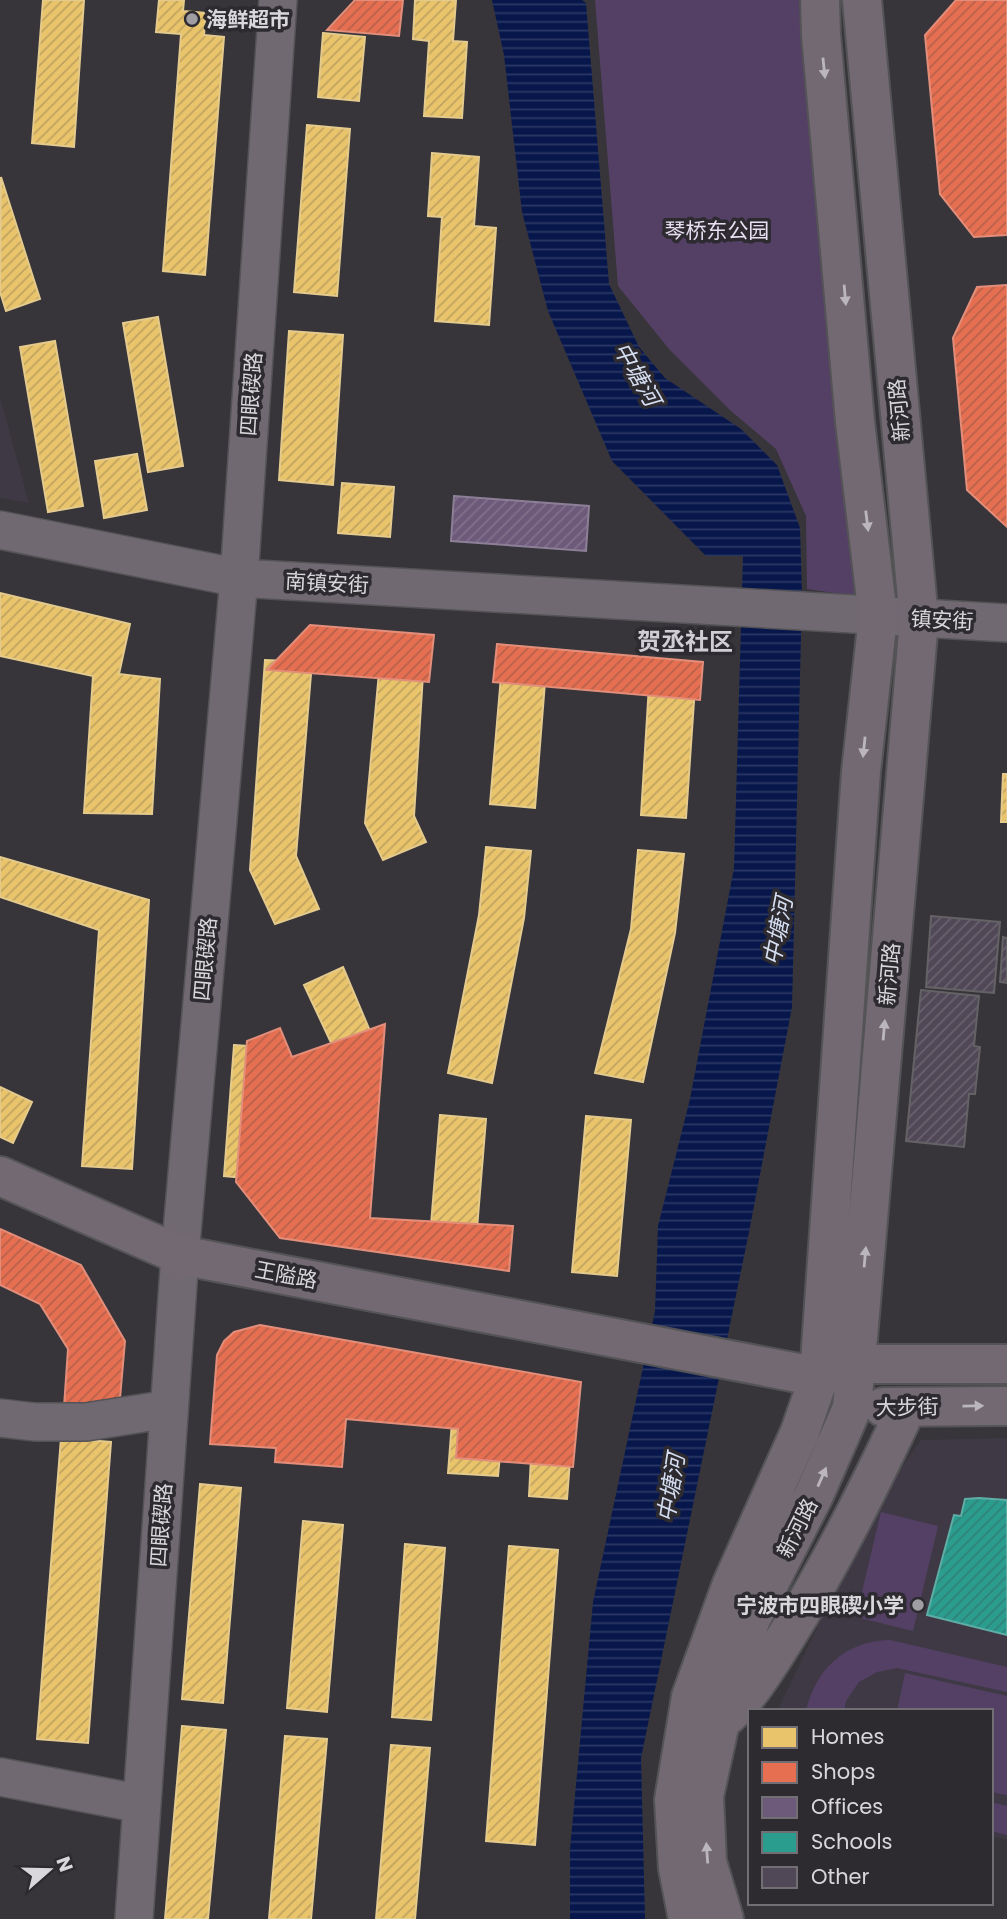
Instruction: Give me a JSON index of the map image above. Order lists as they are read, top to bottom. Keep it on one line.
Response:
{"streets":{"main road":["新河路","王隘路","大步街"],"street":["四眼碶路","南镇安街","镇安街"]},"crossings":[["四眼碶路","南镇安街"],["四眼碶路","王隘路"],["新河路","南镇安街"],["新河路","镇安街"],["新河路","王隘路"],["新河路","大步街"],["南镇安街","镇安街"],["王隘路","大步街"]],"districts":["贺丞社区"],"water":["中塘河"],"parks":["琴桥东公园"],"places":["海鲜超市","宁波市四眼碶小学"],"legend":["Homes","Shops","Offices","Schools","Other"],"north":"right"}
